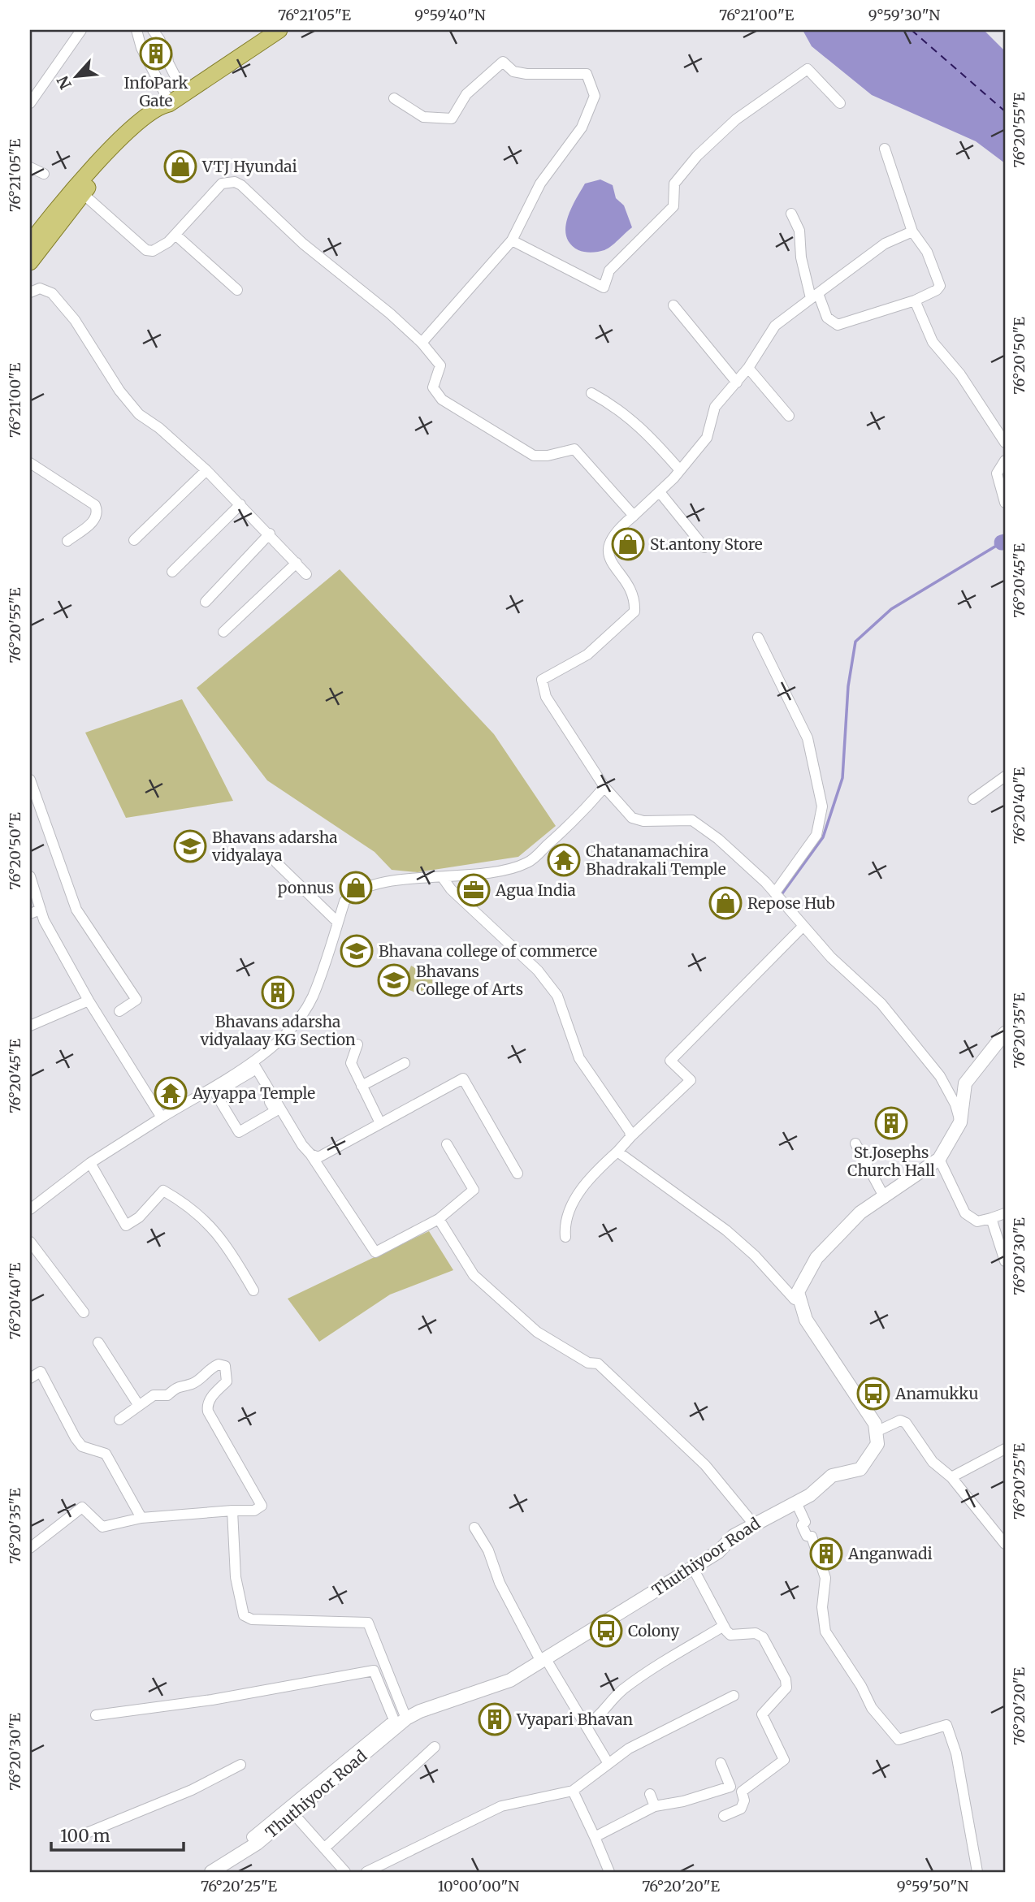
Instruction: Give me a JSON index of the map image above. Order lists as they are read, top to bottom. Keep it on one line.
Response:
{"streets":{"main road":["Thuthiyoor Road"]},"places":{"building":["InfoPark Gate","Bhavans adarsha vidyalaay KG Section","St.Josephs Church Hall","Anganwadi","Vyapari Bhavan"],"shop":["VTJ Hyundai","St.antony Store","ponnus","Repose Hub"],"school or university":["Bhavans adarsha vidyalaya","Bhavana college of commerce","Bhavans College of Arts"],"temple":["Chatanamachira Bhadrakali Temple","Ayyappa Temple"],"office":["Agua India"],"bus stop":["Anamukku","Colony"]},"scale_bar":"100 m","north":"bottom left","coordinates":["76°21'05\"E","9°59'40\"N","76°21'00\"E","9°59'30\"N","76°20'55\"E","76°20'50\"E","76°20'45\"E","76°20'40\"E","76°20'35\"E","76°20'30\"E","76°20'25\"E","76°20'20\"E","10°00'00\"N","9°59'50\"N"]}
